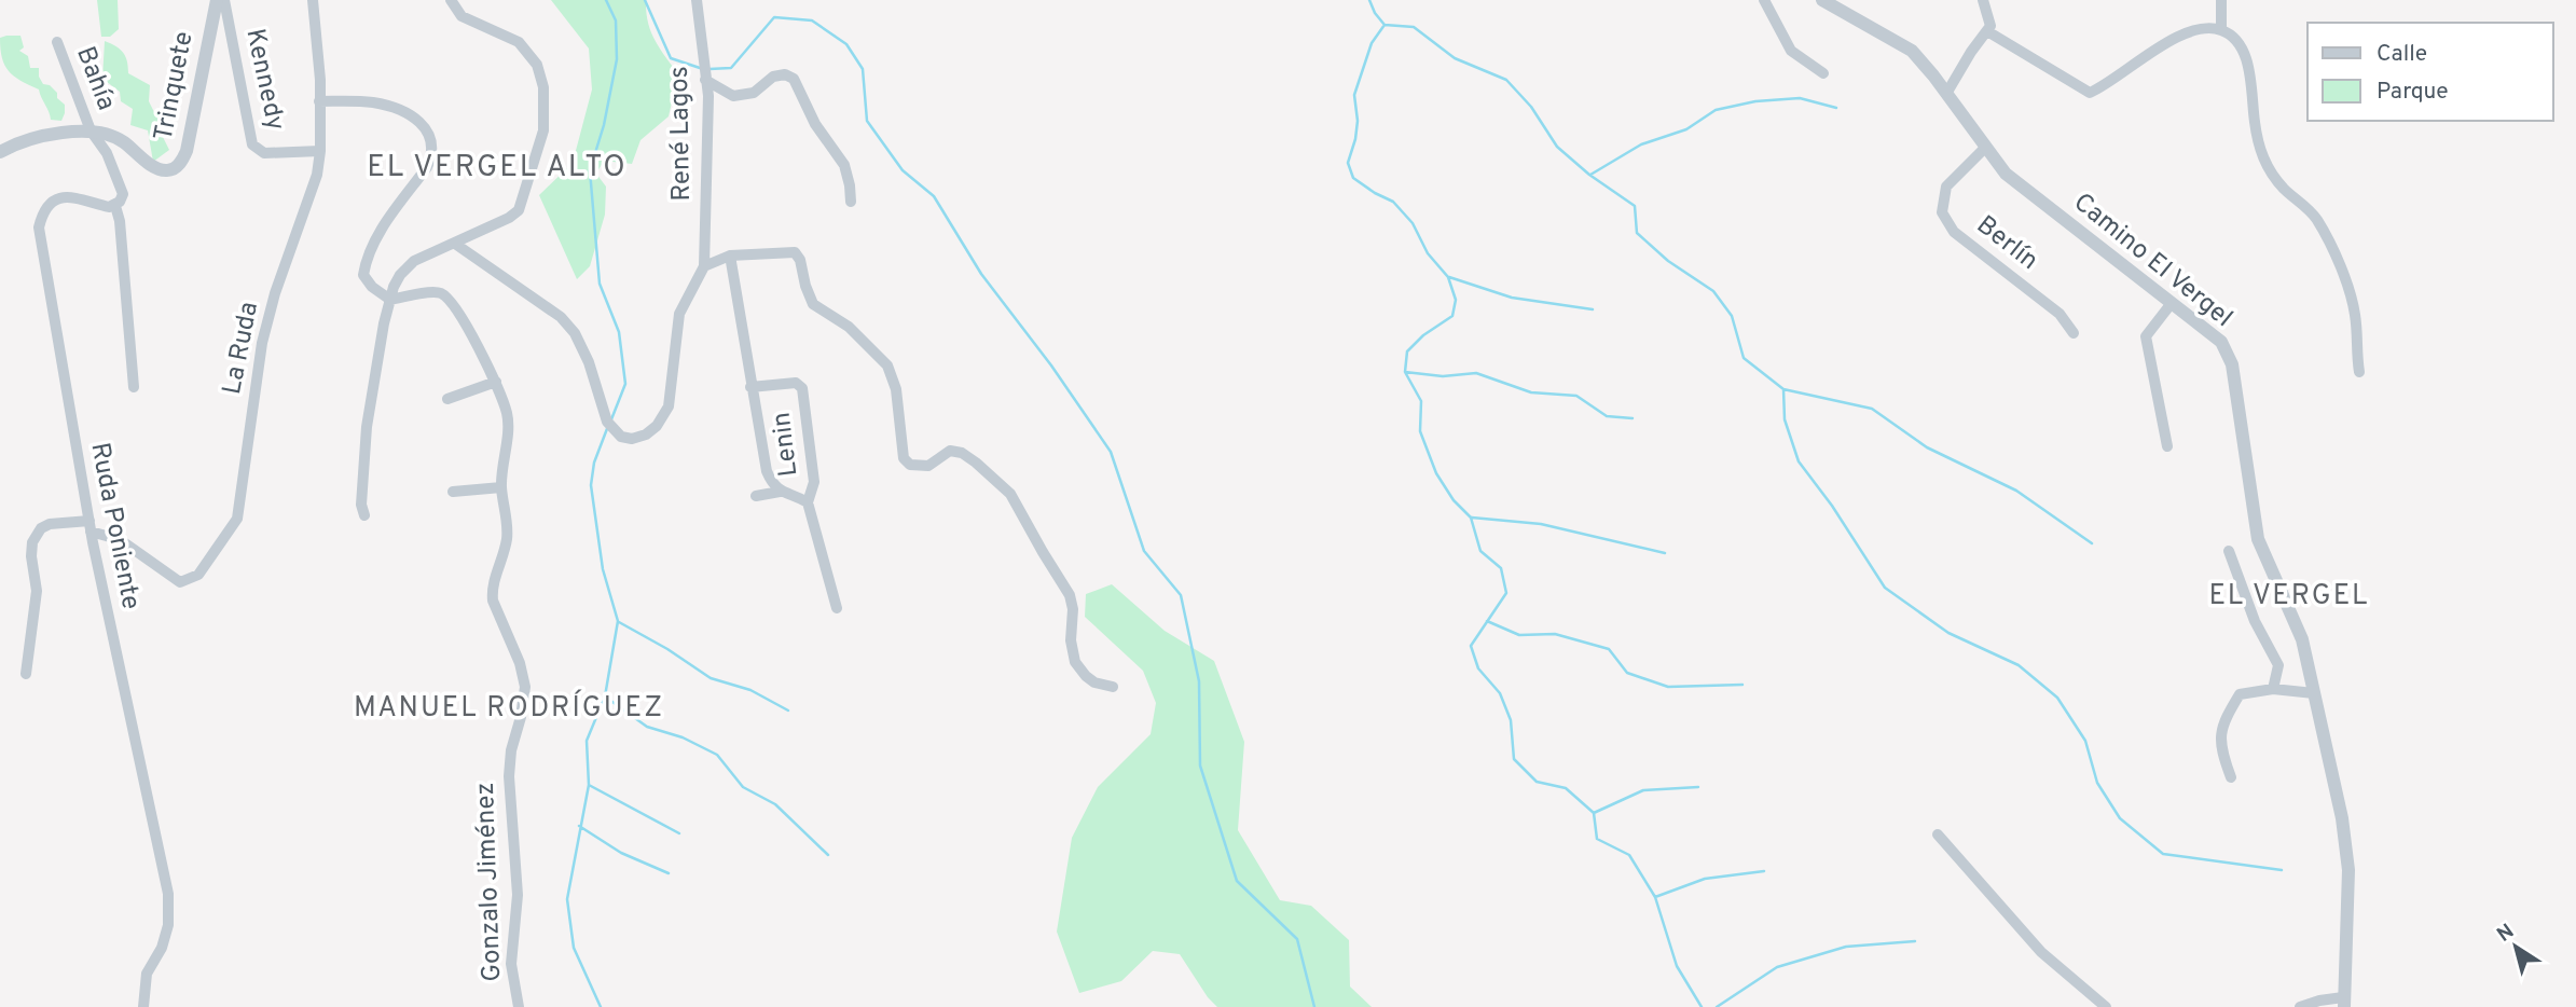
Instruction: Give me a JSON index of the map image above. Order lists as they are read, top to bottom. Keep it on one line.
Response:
{"streets":{"street":["Bahía","Kennedy","Trinquete","René Lagos","Berlín","Camino El Vergel","La Ruda","Lenin","Ruda Poniente","Gonzalo Jiménez"]},"crossings":[["Bahía","Trinquete"],["Kennedy","La Ruda"],["Berlín","Camino El Vergel"],["La Ruda","Ruda Poniente"]],"districts":["EL VERGEL ALTO","EL VERGEL","MANUEL RODRÍGUEZ"],"legend":["Calle","Parque"],"north":"top left"}
